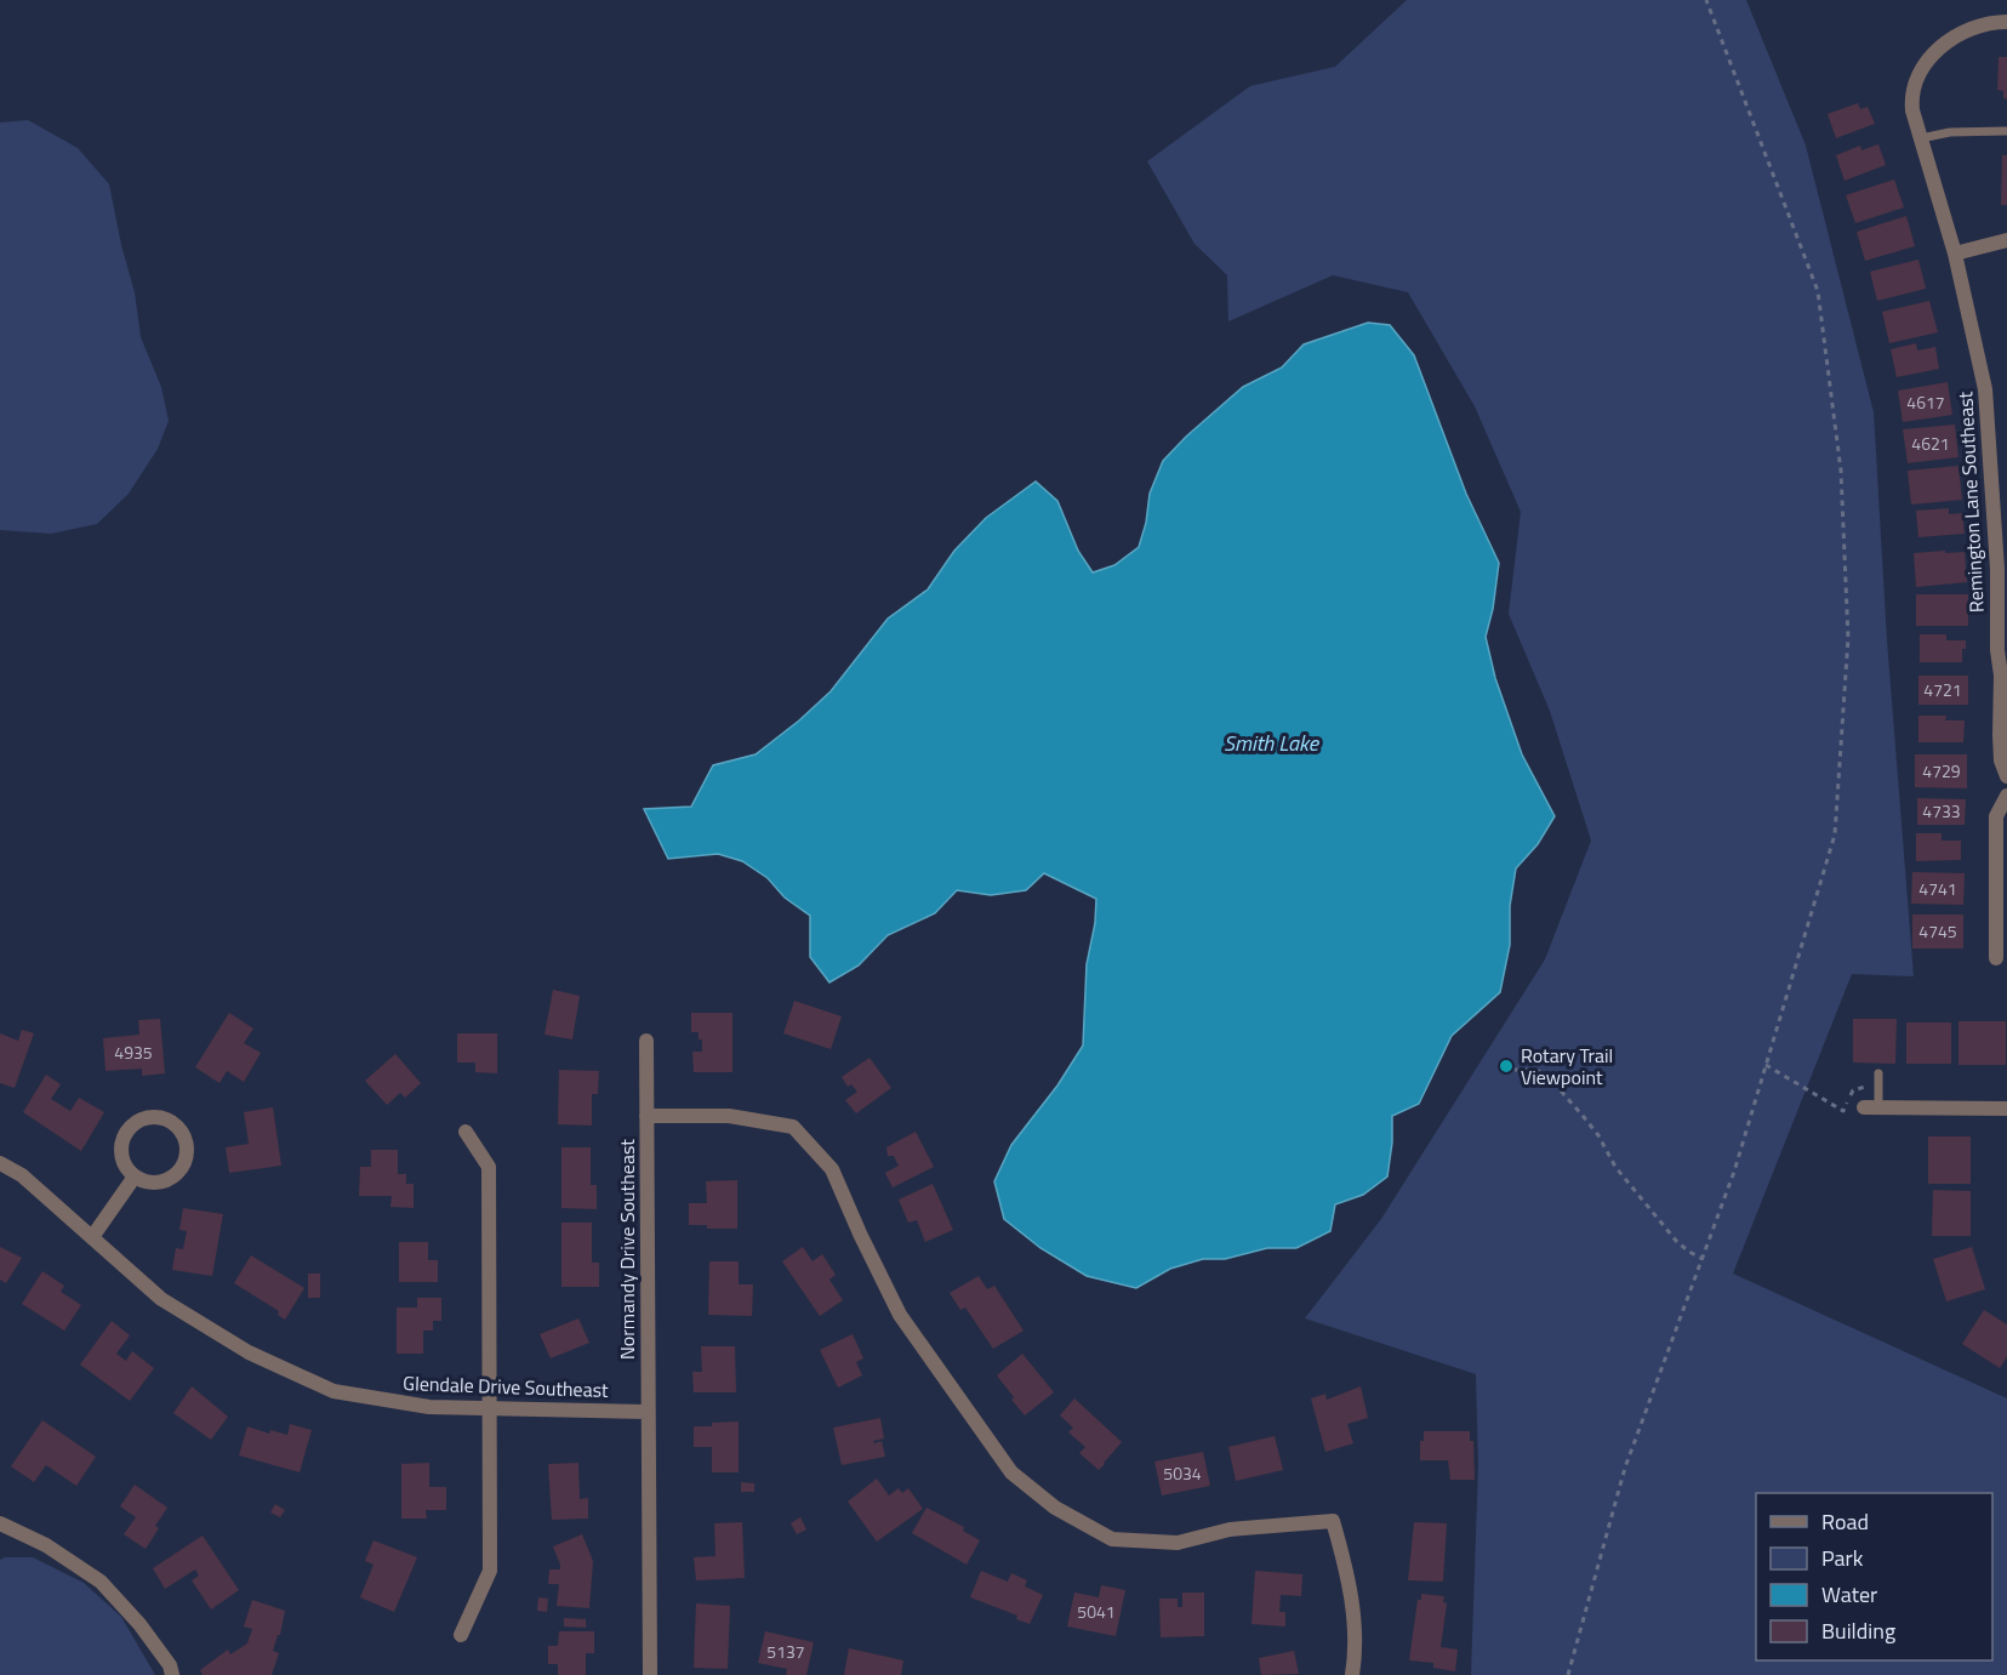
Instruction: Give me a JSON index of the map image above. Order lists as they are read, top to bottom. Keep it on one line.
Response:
{"streets":{"street":["Remington Lane Southeast","Normandy Drive Southeast","Glendale Drive Southeast"]},"crossings":[["Normandy Drive Southeast","Glendale Drive Southeast"]],"water":["Smith Lake"],"places":["Rotary Trail Viewpoint"],"house_numbers":["4617","4621","4721","4729","4733","4741","4745","4935","5034","5041","5137"],"legend":["Road","Park","Water","Building"]}
